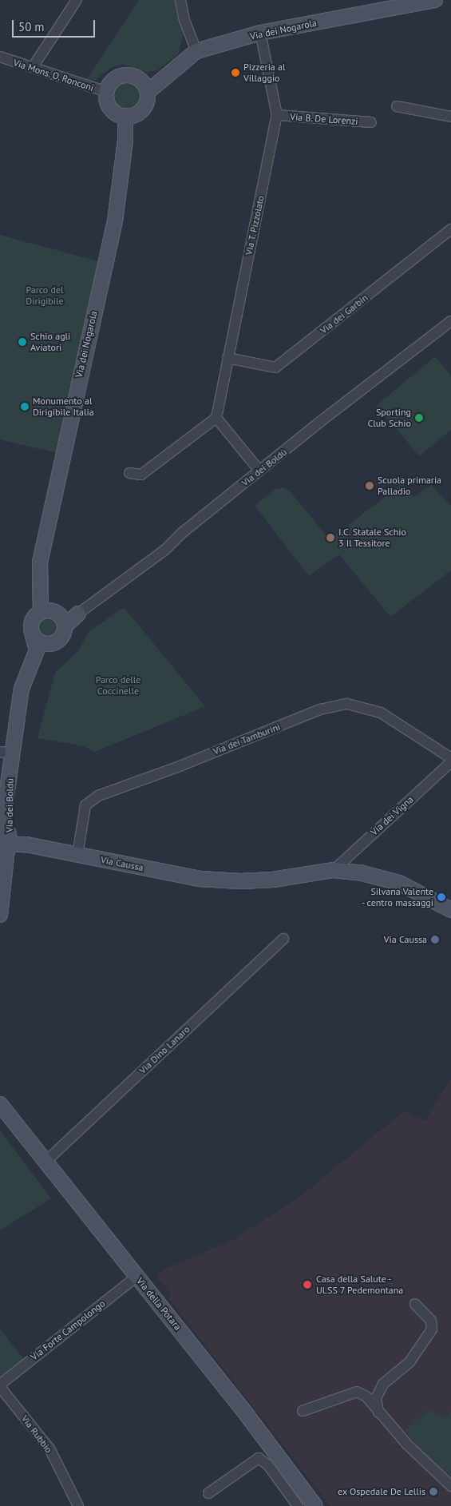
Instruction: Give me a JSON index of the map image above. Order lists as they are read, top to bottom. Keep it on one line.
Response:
{"streets":{"street":["Via dei Nogarola","Via Mons. O. Ronconi","Via B. De Lorenzi","Via T. Pizzolato","Via dei Garbin","Via dei Boldù","Via dei Tamburini","Via dei Vigna","Via Caussa","Via Dino Lanaro","Via della Potara","Via Forte Campolongo","Via Rubbio"]},"crossings":[["Via dei Nogarola","Via Mons. O. Ronconi"],["Via dei Nogarola","Via T. Pizzolato"],["Via dei Nogarola","Via dei Boldù"],["Via B. De Lorenzi","Via T. Pizzolato"],["Via T. Pizzolato","Via dei Garbin"],["Via dei Boldù","Via Caussa"],["Via dei Tamburini","Via Caussa"],["Via dei Vigna","Via Caussa"],["Via Dino Lanaro","Via della Potara"],["Via della Potara","Via Forte Campolongo"]],"parks":["Parco del Dirigibile","Parco delle Coccinelle"],"places":["Pizzeria al Villaggio","Schio agli Aviatori","Monumento al Dirigibile Italia","Sporting Club Schio","Scuola primaria Palladio","I.C. Statale Schio 3 Il Tessitore","Silvana Valente - centro massaggi","Via Caussa","Casa della Salute - ULSS 7 Pedemontana","ex Ospedale De Lellis"],"scale_bar":"50 m"}
